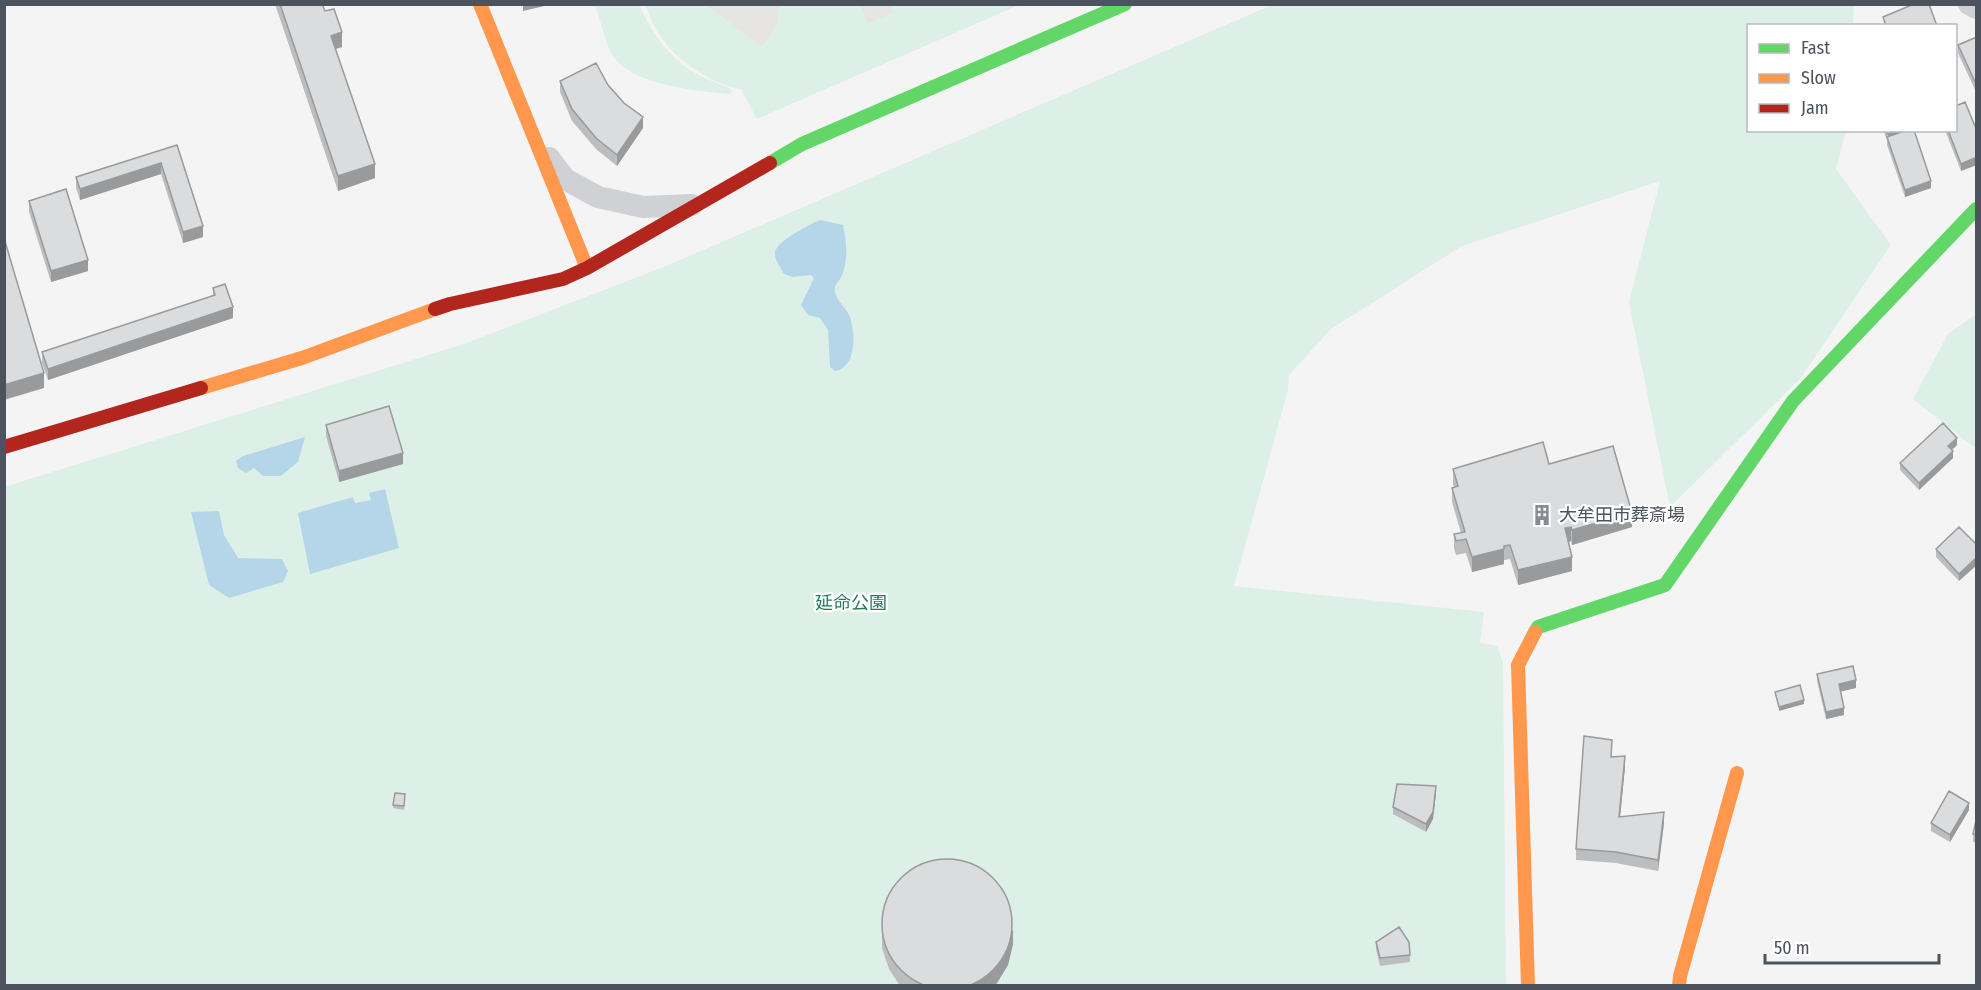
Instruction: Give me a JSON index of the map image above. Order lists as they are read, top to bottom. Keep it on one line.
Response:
{"parks":["延命公園"],"places":{"building":["大牟田市葬斎場"]},"legend":["Fast","Slow","Jam"],"scale_bar":"50 m"}
